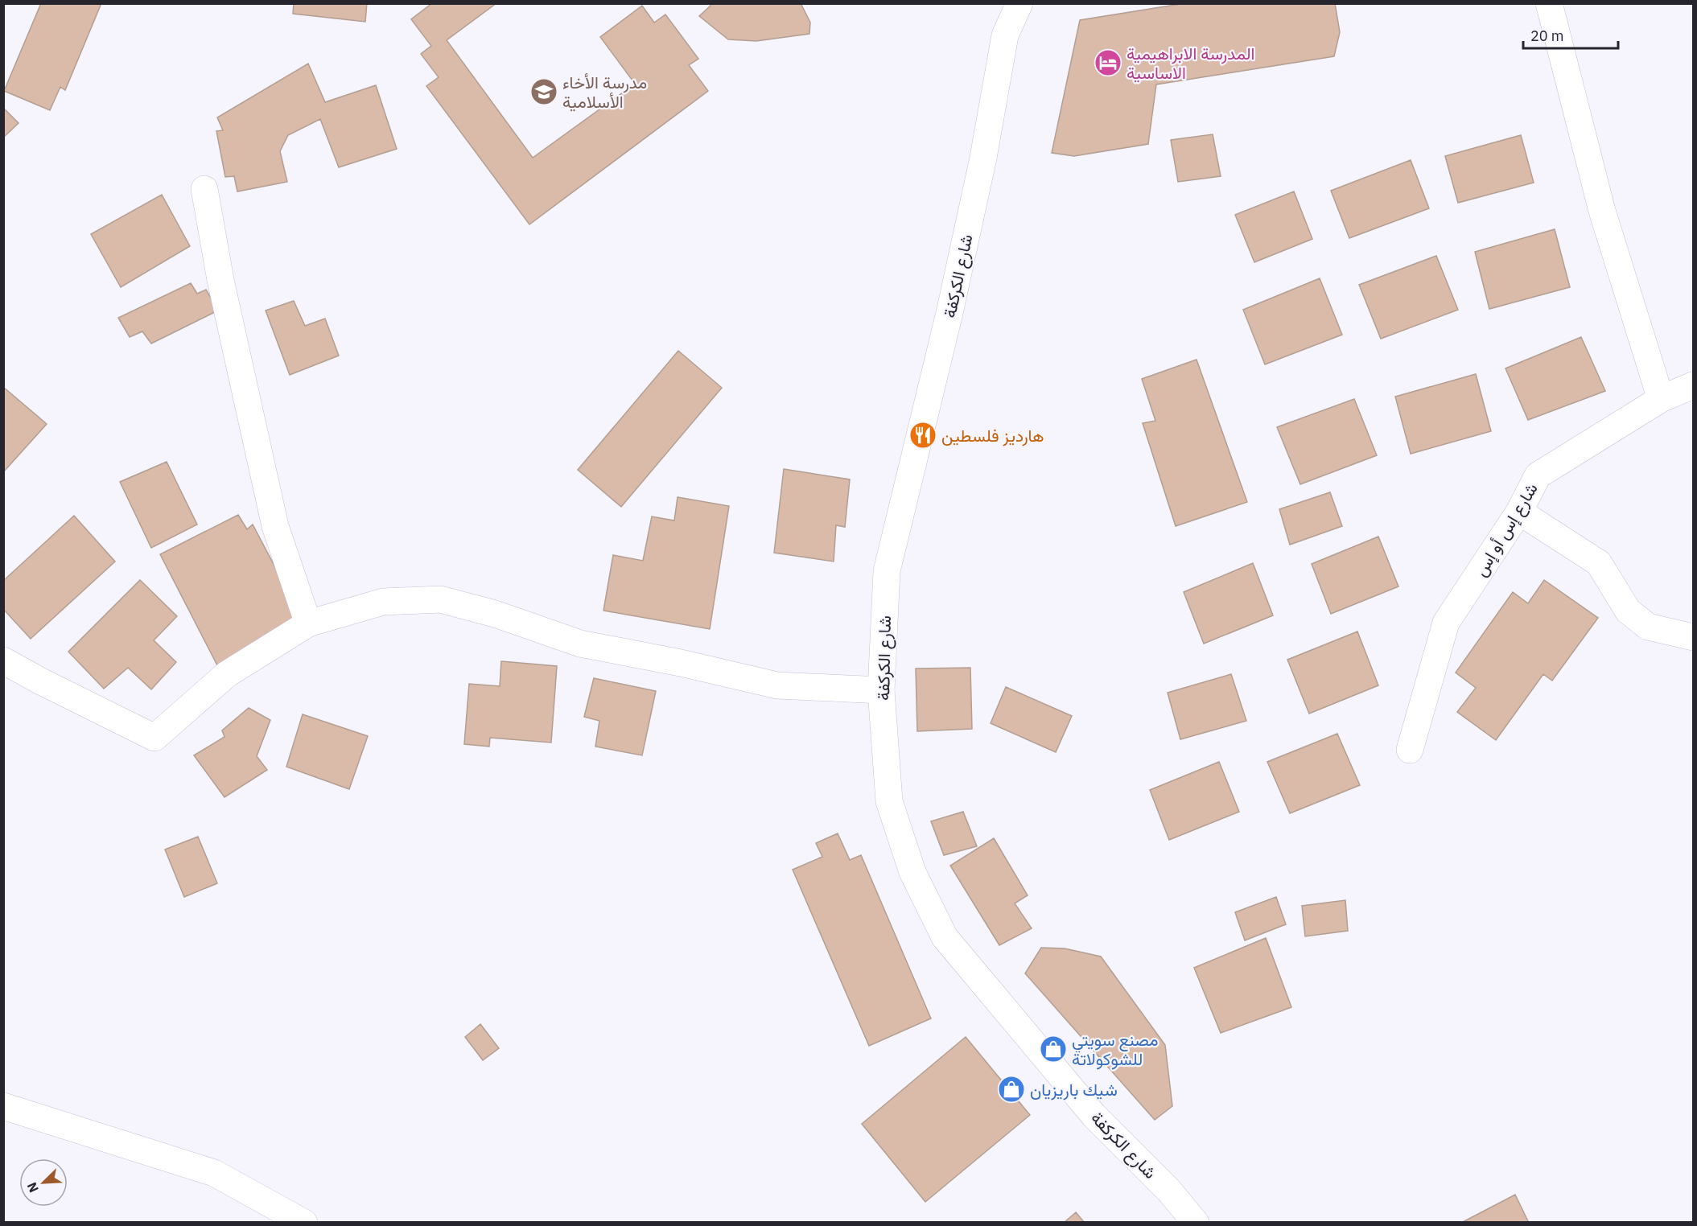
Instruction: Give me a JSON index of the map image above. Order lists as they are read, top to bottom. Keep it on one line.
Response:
{"streets":{"street":["شارع الكركفة","شارع إس أو إس"]},"places":{"hotel":["المدرسة الابراهيمية الاساسية"],"school or university":["مدرسة الأخاء الأسلامية"],"restaurant":["هارديز فلسطين"],"shop":["مصنع سويتي للشوكولاتة","شيك باريزيان"]},"scale_bar":"20 m","north":"bottom left"}
